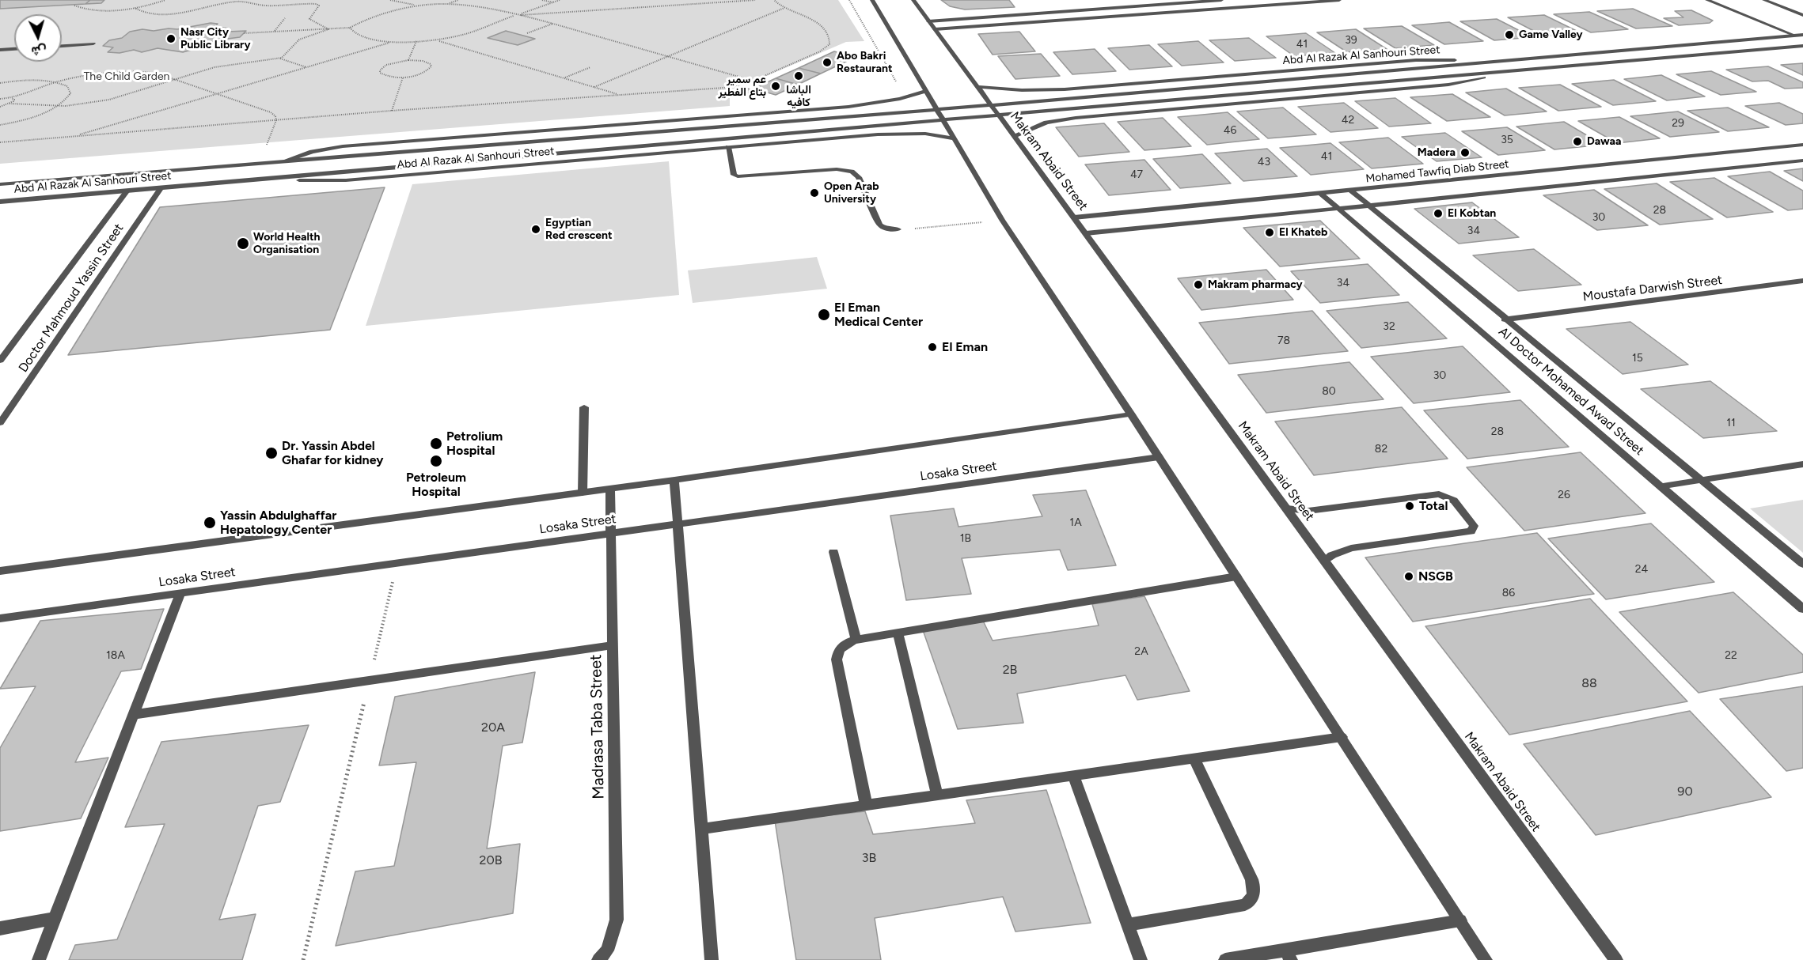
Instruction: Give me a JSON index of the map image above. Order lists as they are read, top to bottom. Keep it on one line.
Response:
{"streets":{"street":["Abd Al Razak Al Sanhouri Street","Makram Abaid Street","Mohamed Tawfiq Diab Street","Moustafa Darwish Street","Doctor Mahmoud Yassin Street","Al Doctor Mohamed Awad Street","Losaka Street","Madrasa Taba Street"]},"crossings":[["Abd Al Razak Al Sanhouri Street","Makram Abaid Street"],["Abd Al Razak Al Sanhouri Street","Doctor Mahmoud Yassin Street"],["Makram Abaid Street","Mohamed Tawfiq Diab Street"],["Mohamed Tawfiq Diab Street","Al Doctor Mohamed Awad Street"],["Moustafa Darwish Street","Al Doctor Mohamed Awad Street"],["Losaka Street","Madrasa Taba Street"]],"parks":["The Child Garden"],"places":["Game Valley","Nasr City Public Library","Abo Bakri Restaurant","الباشا كافيه","عم سمير بتاع الفطير","Dawaa","Madera","Open Arab University","El Kobtan","Egyptian Red crescent","El Khateb","World Health Organisation","Makram pharmacy","El Eman Medical Center","El Eman","Petrolium Hospital","Dr. Yassin Abdel Ghafar for kidney","Petroleum Hospital","Total","Yassin Abdulghaffar Hepatology Center","NSGB"],"house_numbers":["39","41","42","29","46","35","41","43","47","28","30","34","34","32","78","15","30","80","11","28","82","26","1A","1B","24","86","2A","18A","22","2B","88","20A","90","3B","20B"],"north":"bottom"}
